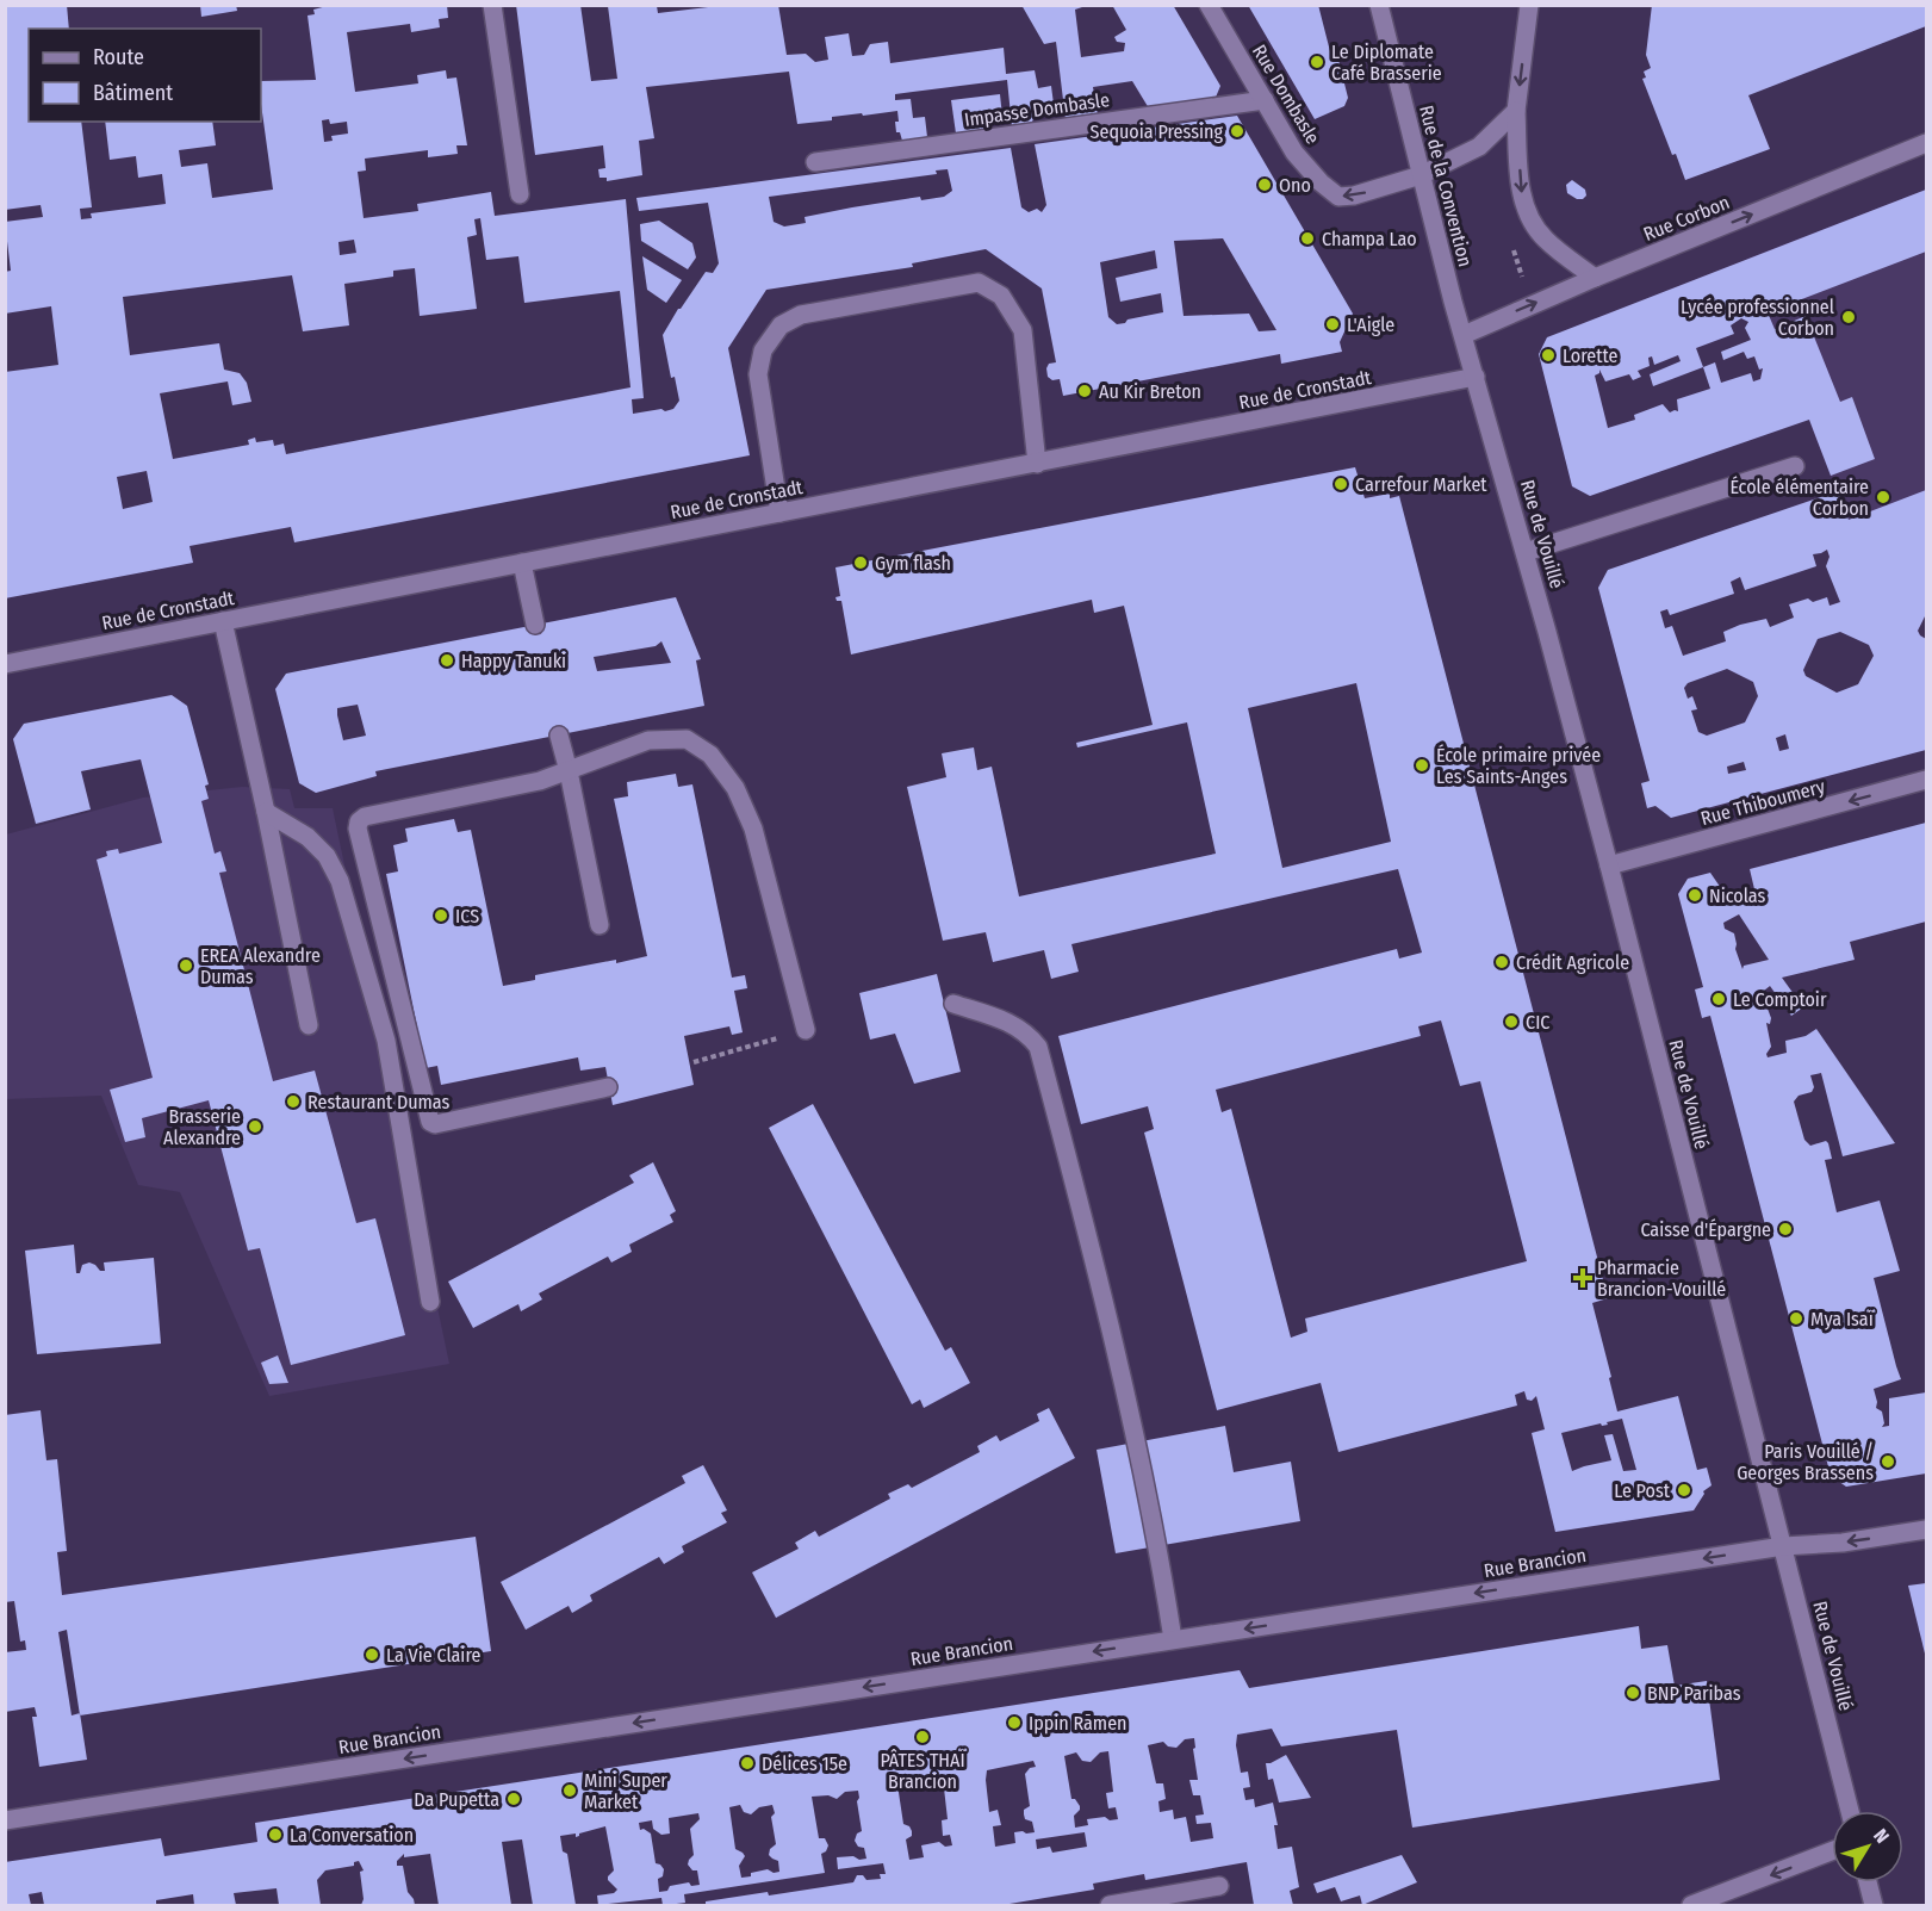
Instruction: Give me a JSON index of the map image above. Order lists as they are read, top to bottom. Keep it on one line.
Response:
{"streets":{"street":["Rue Dombasle","Impasse Dombasle","Rue de la Convention","Rue Corbon","Rue de Cronstadt","Rue de Vouillé","Rue Thiboumery","Rue Brancion"]},"crossings":[["Rue Dombasle","Impasse Dombasle"],["Rue Dombasle","Rue de la Convention"],["Rue de la Convention","Rue Corbon"],["Rue de la Convention","Rue de Cronstadt"],["Rue de la Convention","Rue de Vouillé"],["Rue de Cronstadt","Rue de Vouillé"],["Rue de Vouillé","Rue Thiboumery"],["Rue de Vouillé","Rue Brancion"]],"one_way":["Rue Dombasle","Rue Corbon","Rue Thiboumery","Rue Brancion"],"places":{"other":["Le Diplomate Café Brasserie","Sequoia Pressing","Ono","Champa Lao","Lycée professionnel Corbon","L'Aigle","Lorette","Au Kir Breton","Carrefour Market","École élémentaire Corbon","Gym flash","Happy Tanuki","École primaire privée Les Saints-Anges","Nicolas","ICS","Crédit Agricole","EREA Alexandre Dumas","Le Comptoir","CIC","Restaurant Dumas","Brasserie Alexandre","Caisse d'Épargne","Mya Isaï","Paris Vouillé / Georges Brassens","Le Post","La Vie Claire","BNP Paribas","Ippin Rāmen","PÂTES THAÏ Brancion","Délices 15e","Mini Super Market","Da Pupetta","La Conversation"],"health":["Pharmacie Brancion-Vouillé"]},"legend":["Route","Bâtiment"],"north":"top right"}
